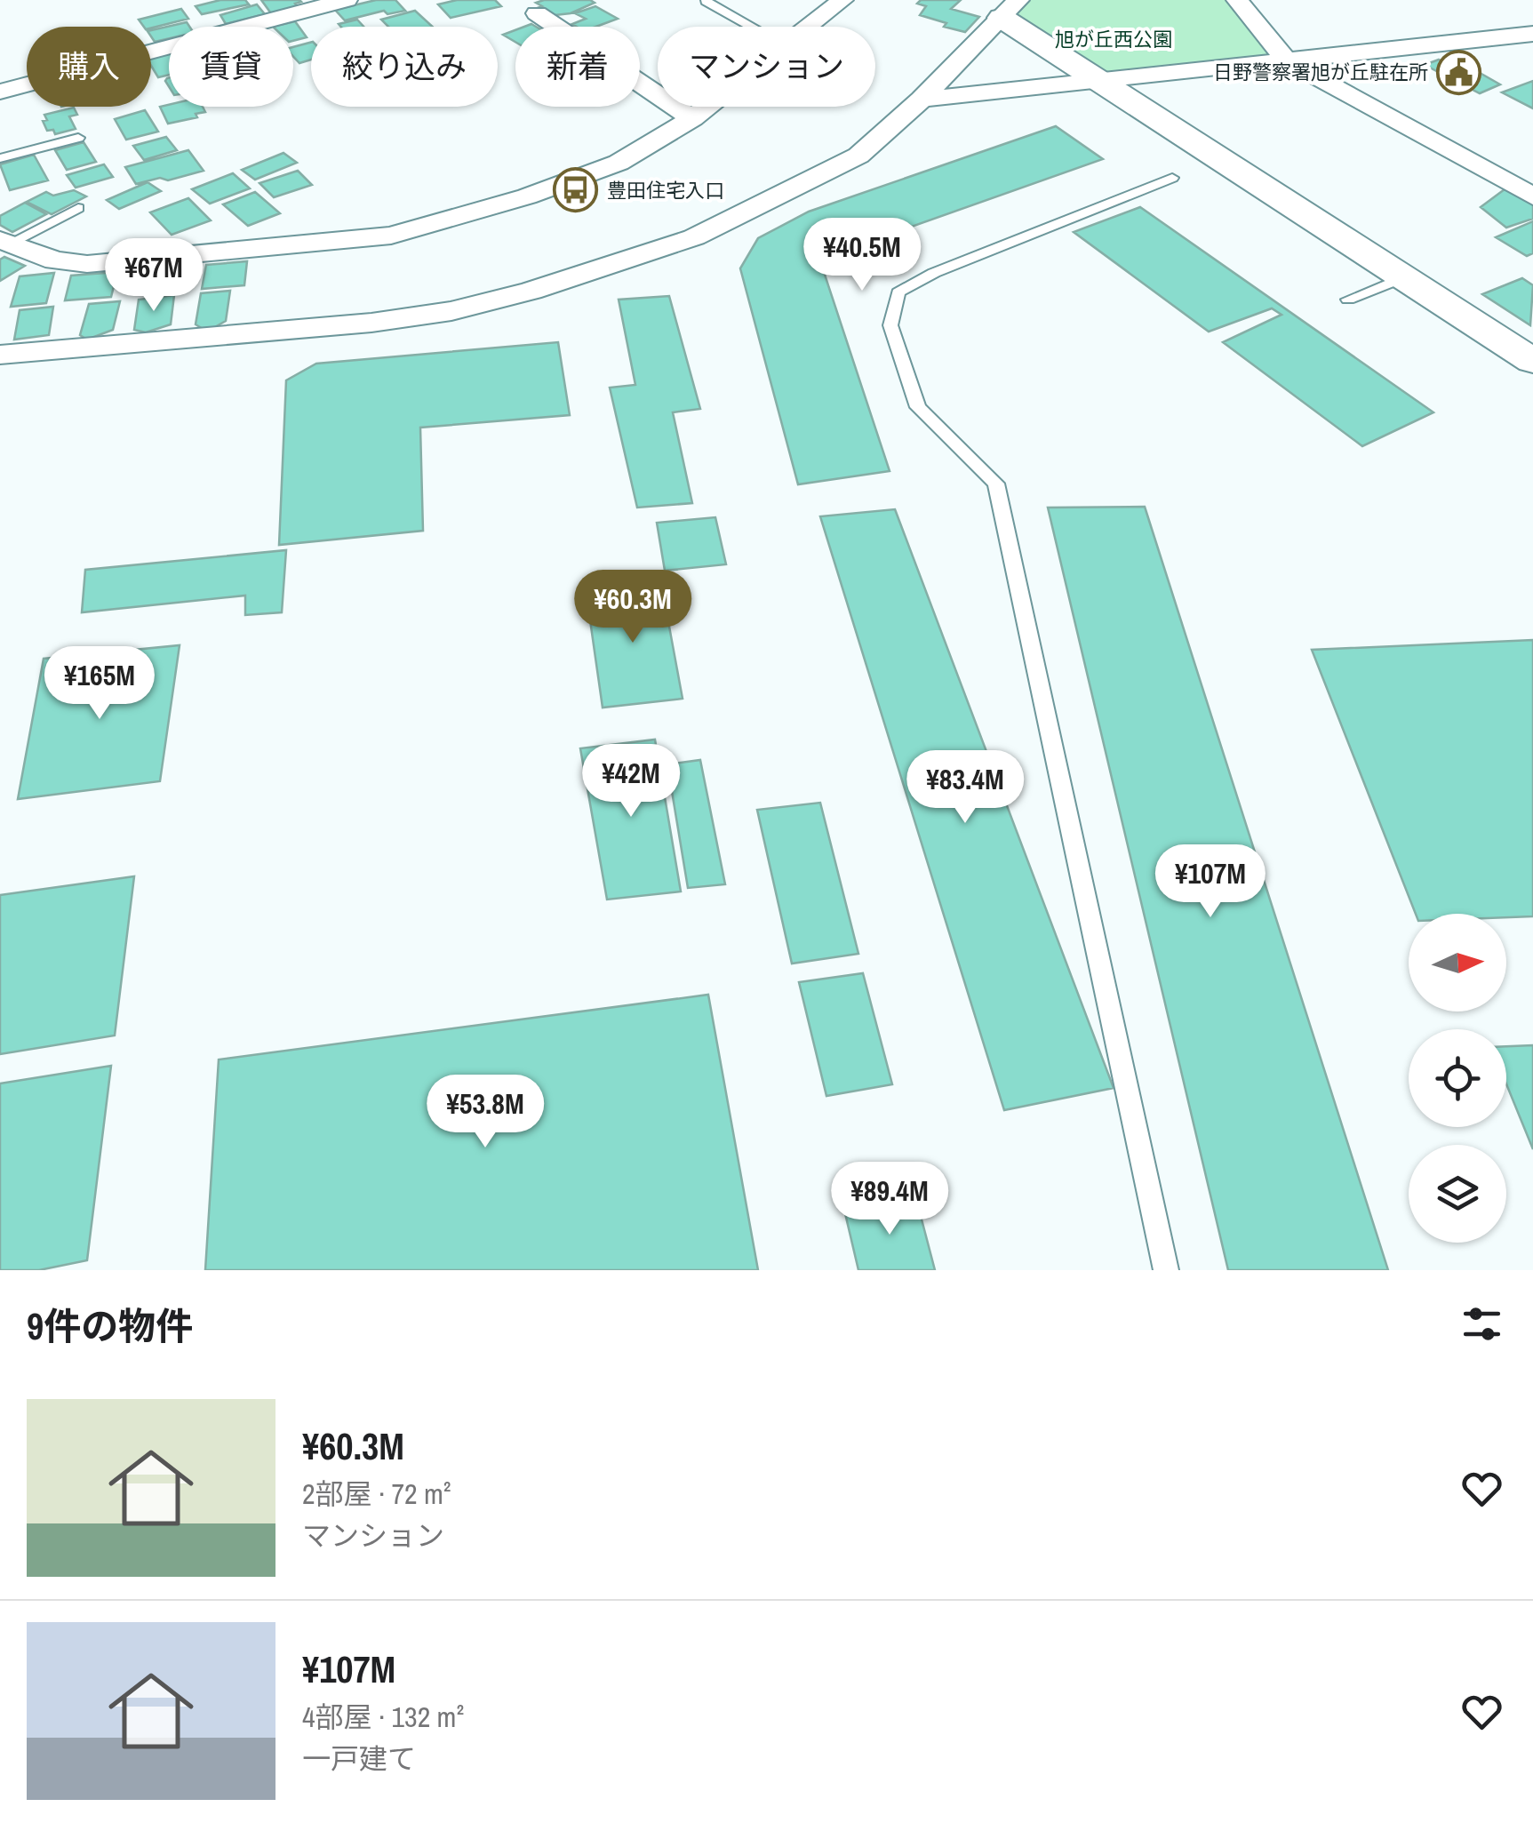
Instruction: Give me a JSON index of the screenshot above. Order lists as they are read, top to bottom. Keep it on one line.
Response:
{"parks":["旭が丘西公園"],"places":{"public building":["日野警察署旭が丘駐在所"],"bus stop":["豊田住宅入口"]},"north":"right","page":{"chip":["購入","賃貸","絞り込み","新着","マンション"],"price":["¥40.5M","¥67M","¥60.3M","¥165M","¥42M","¥83.4M","¥107M","¥53.8M","¥89.4M"],"heading":"9件の物件","list":[{"name":"¥60.3M","note":"2部屋 · 72 m² · マンション"},{"name":"¥107M","note":"4部屋 · 132 m² · 一戸建て"}]}}
